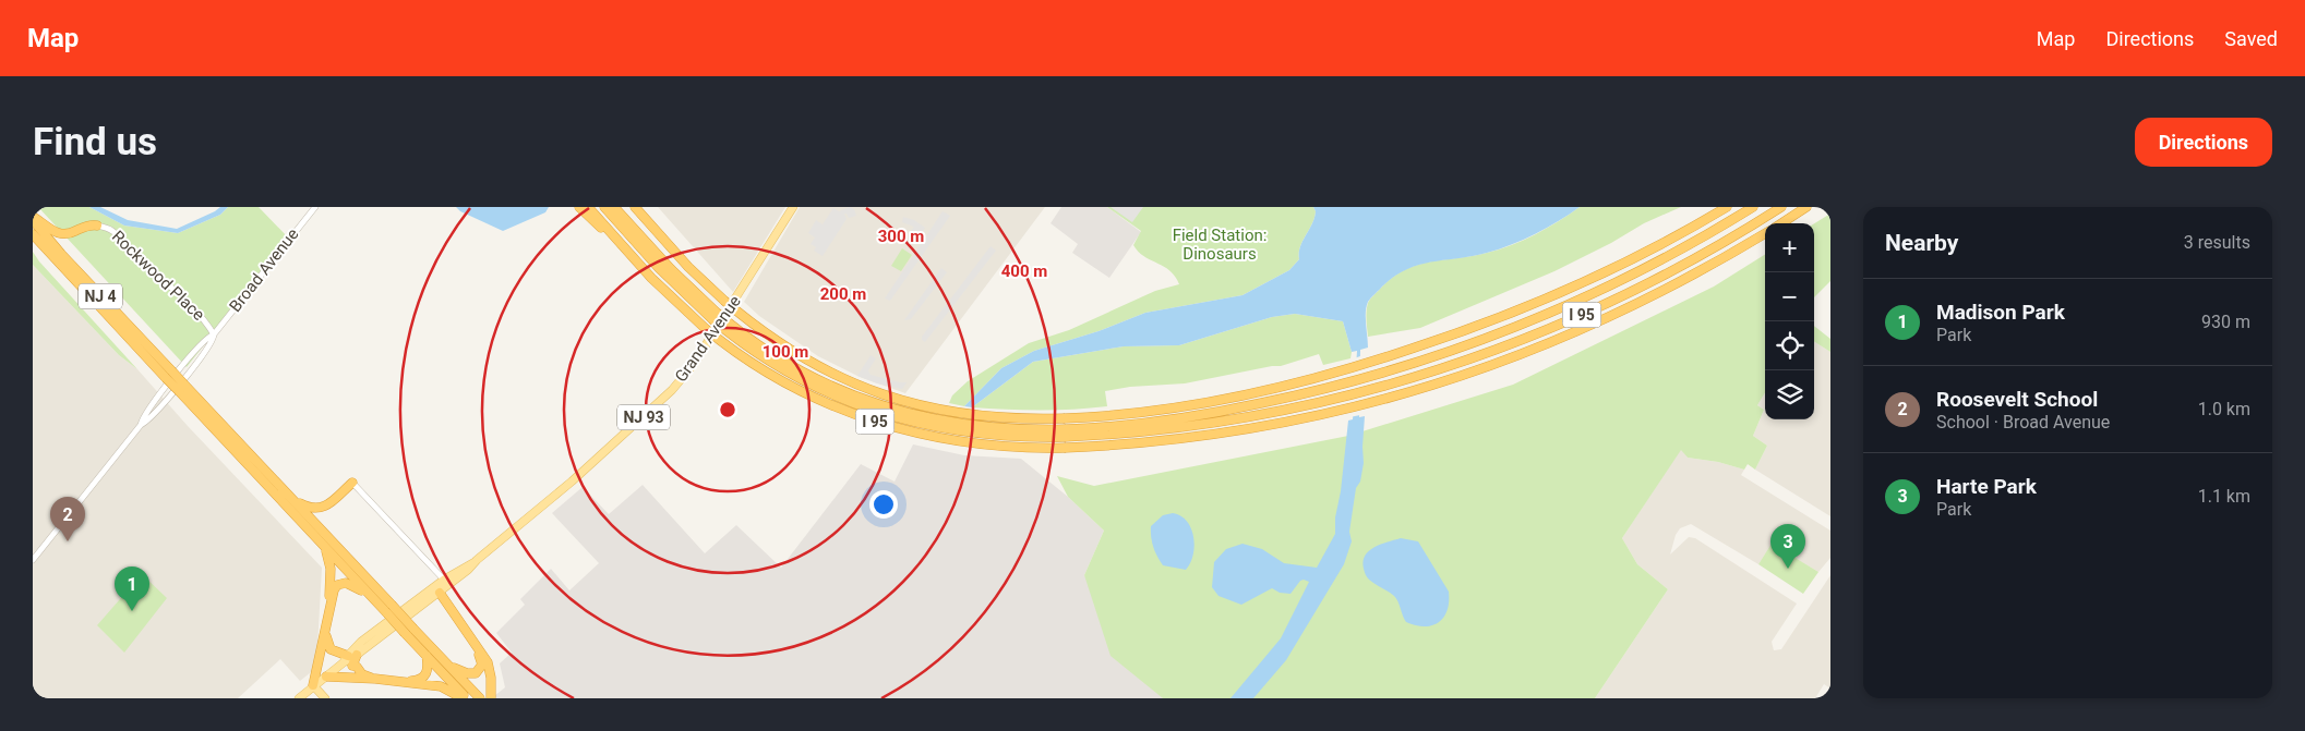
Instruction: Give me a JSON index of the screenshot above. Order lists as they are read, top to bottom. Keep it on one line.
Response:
{"streets":{"highway":["NJ 4","I 95"],"main road":["Grand Avenue","NJ 93"],"street":["Broad Avenue","Rockwood Place"]},"crossings":[["Broad Avenue","Rockwood Place"]],"parks":["Field Station: Dinosaurs"],"page":{"header":"Map","nav":["Map","Directions","Saved"],"buttons":"Directions","title":"Find us","heading":["Nearby","3 results"],"map_buttons":["+","−"],"list":[{"mark":"1","name":"Madison Park","note":"Park","value":"930 m"},{"mark":"2","name":"Roosevelt School","note":"School · Broad Avenue","value":"1.0 km"},{"mark":"3","name":"Harte Park","note":"Park","value":"1.1 km"}],"pins":["2","3","1"]},"rings":["300 m","400 m","200 m","100 m"]}
